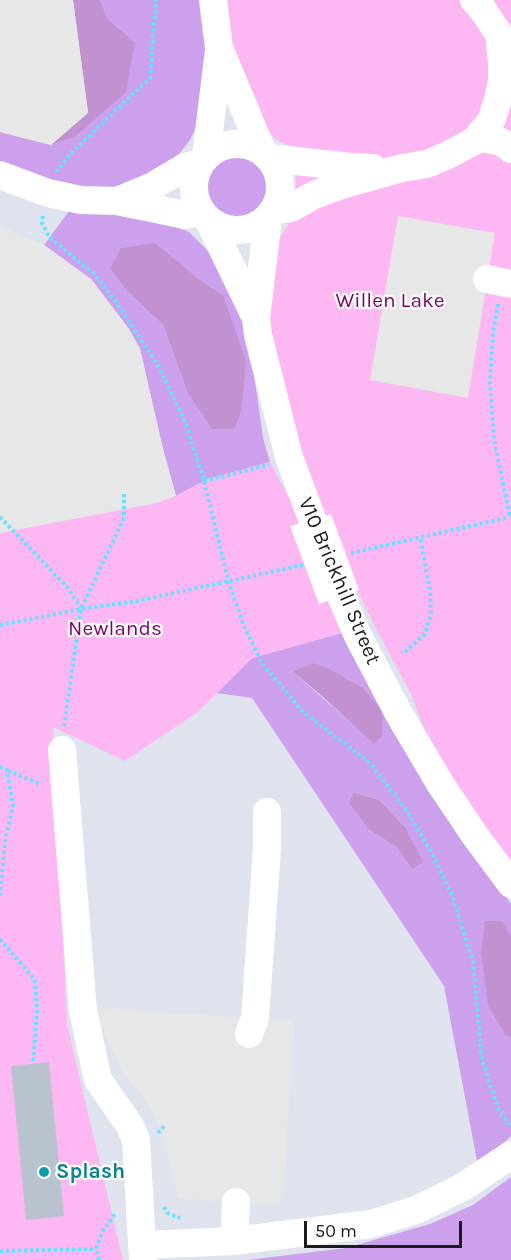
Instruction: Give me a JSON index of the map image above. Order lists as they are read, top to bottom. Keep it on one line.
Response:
{"streets":{"street":["V10 Brickhill Street"]},"parks":["Willen Lake","Newlands"],"places":["Splash"],"scale_bar":"50 m"}
